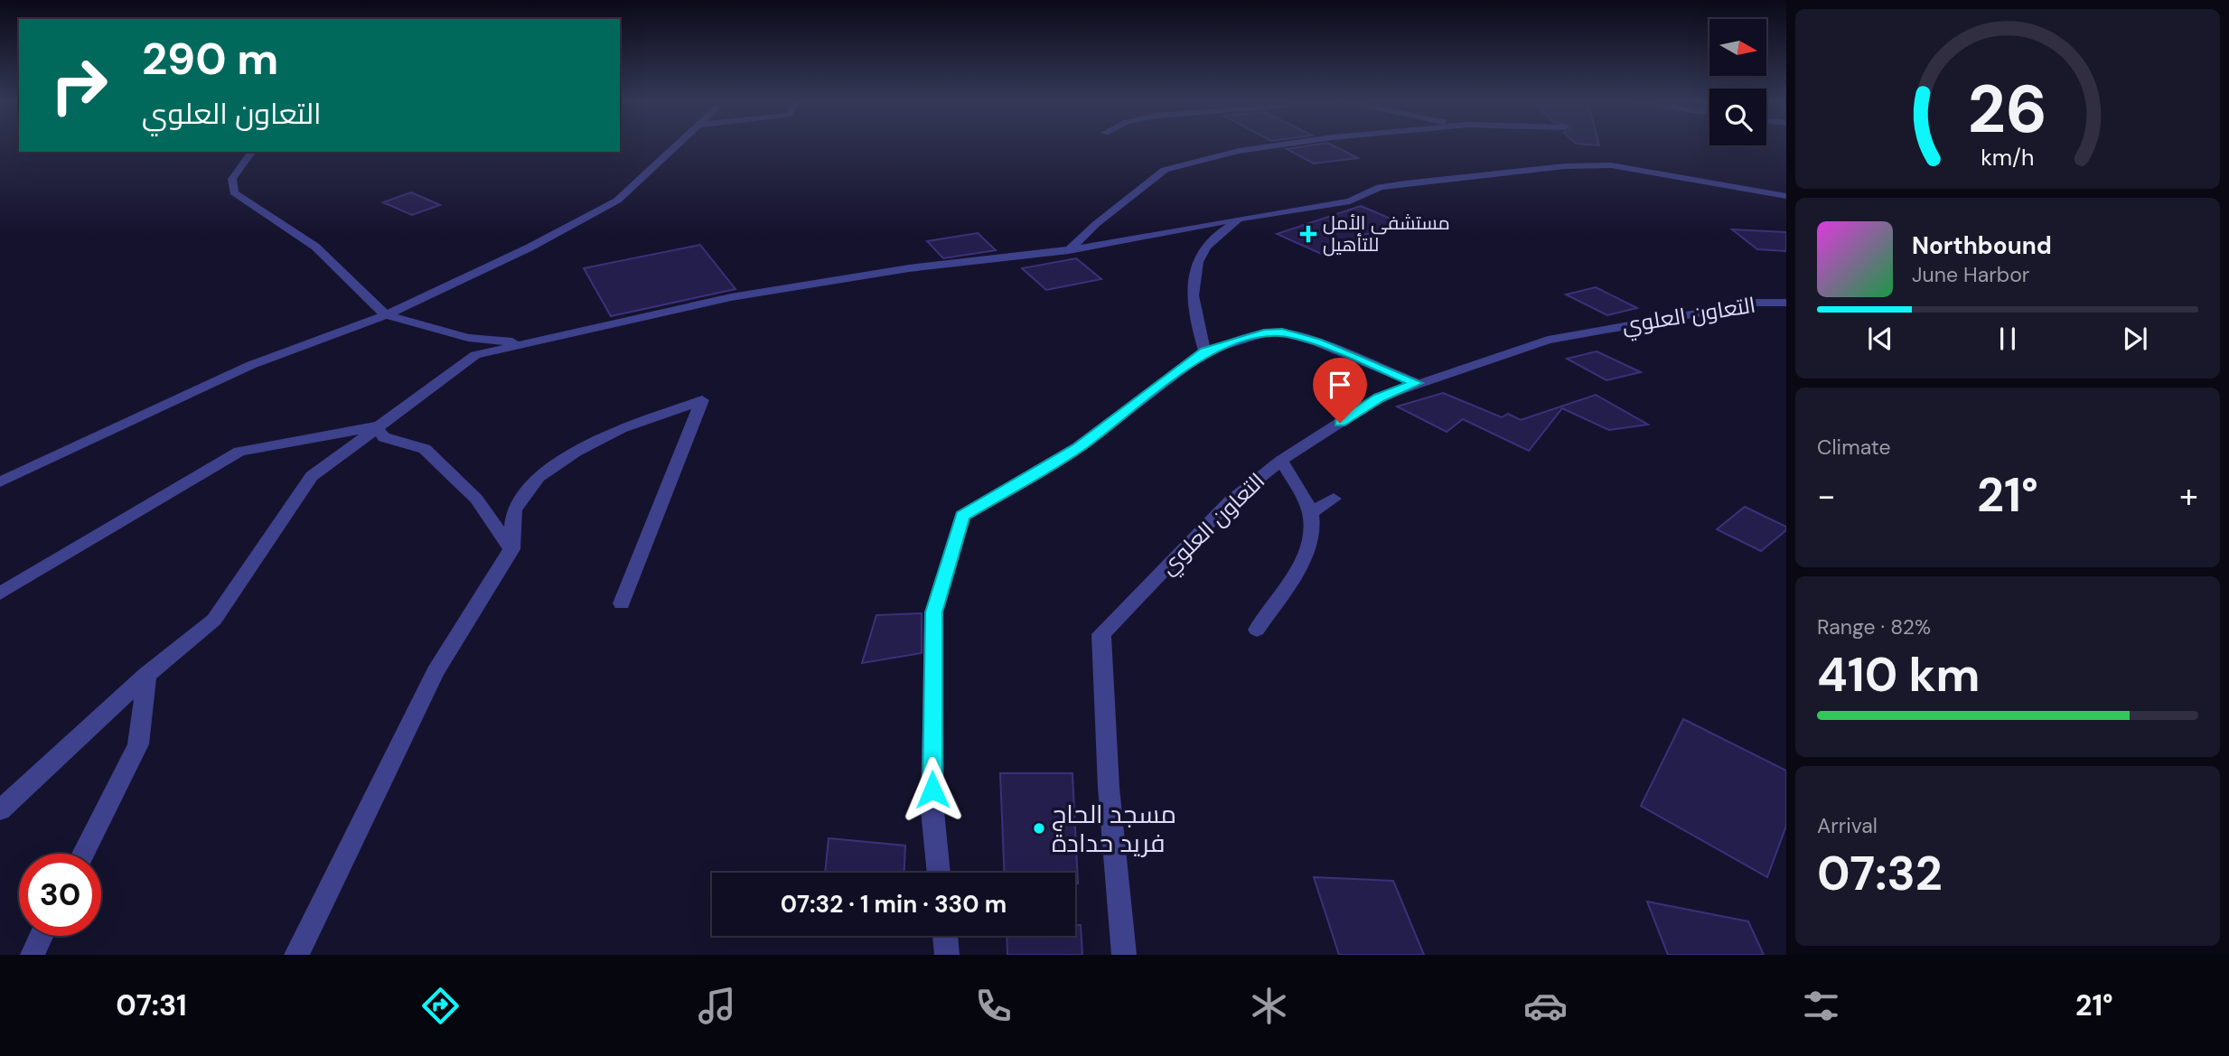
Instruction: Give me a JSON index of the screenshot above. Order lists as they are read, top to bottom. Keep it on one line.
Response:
{"streets":{"street":["التعاون العلوي"]},"places":{"health":["مستشفى الأمل للتأهيل"],"other":["مسجد الحاج فريد حدادة"]},"north":"right","page":{"turn":["290 m","التعاون العلوي"],"song":["Northbound","June Harbor"],"tile":["Climate",["Range · 82%","410 km"],["Arrival","07:32"]],"heat":["−","21°","+"],"limit":"30","trip":"07:32 · 1 min · 330 m","tabs":["07:31","21°"],"gauge":["26","km/h"]}}
